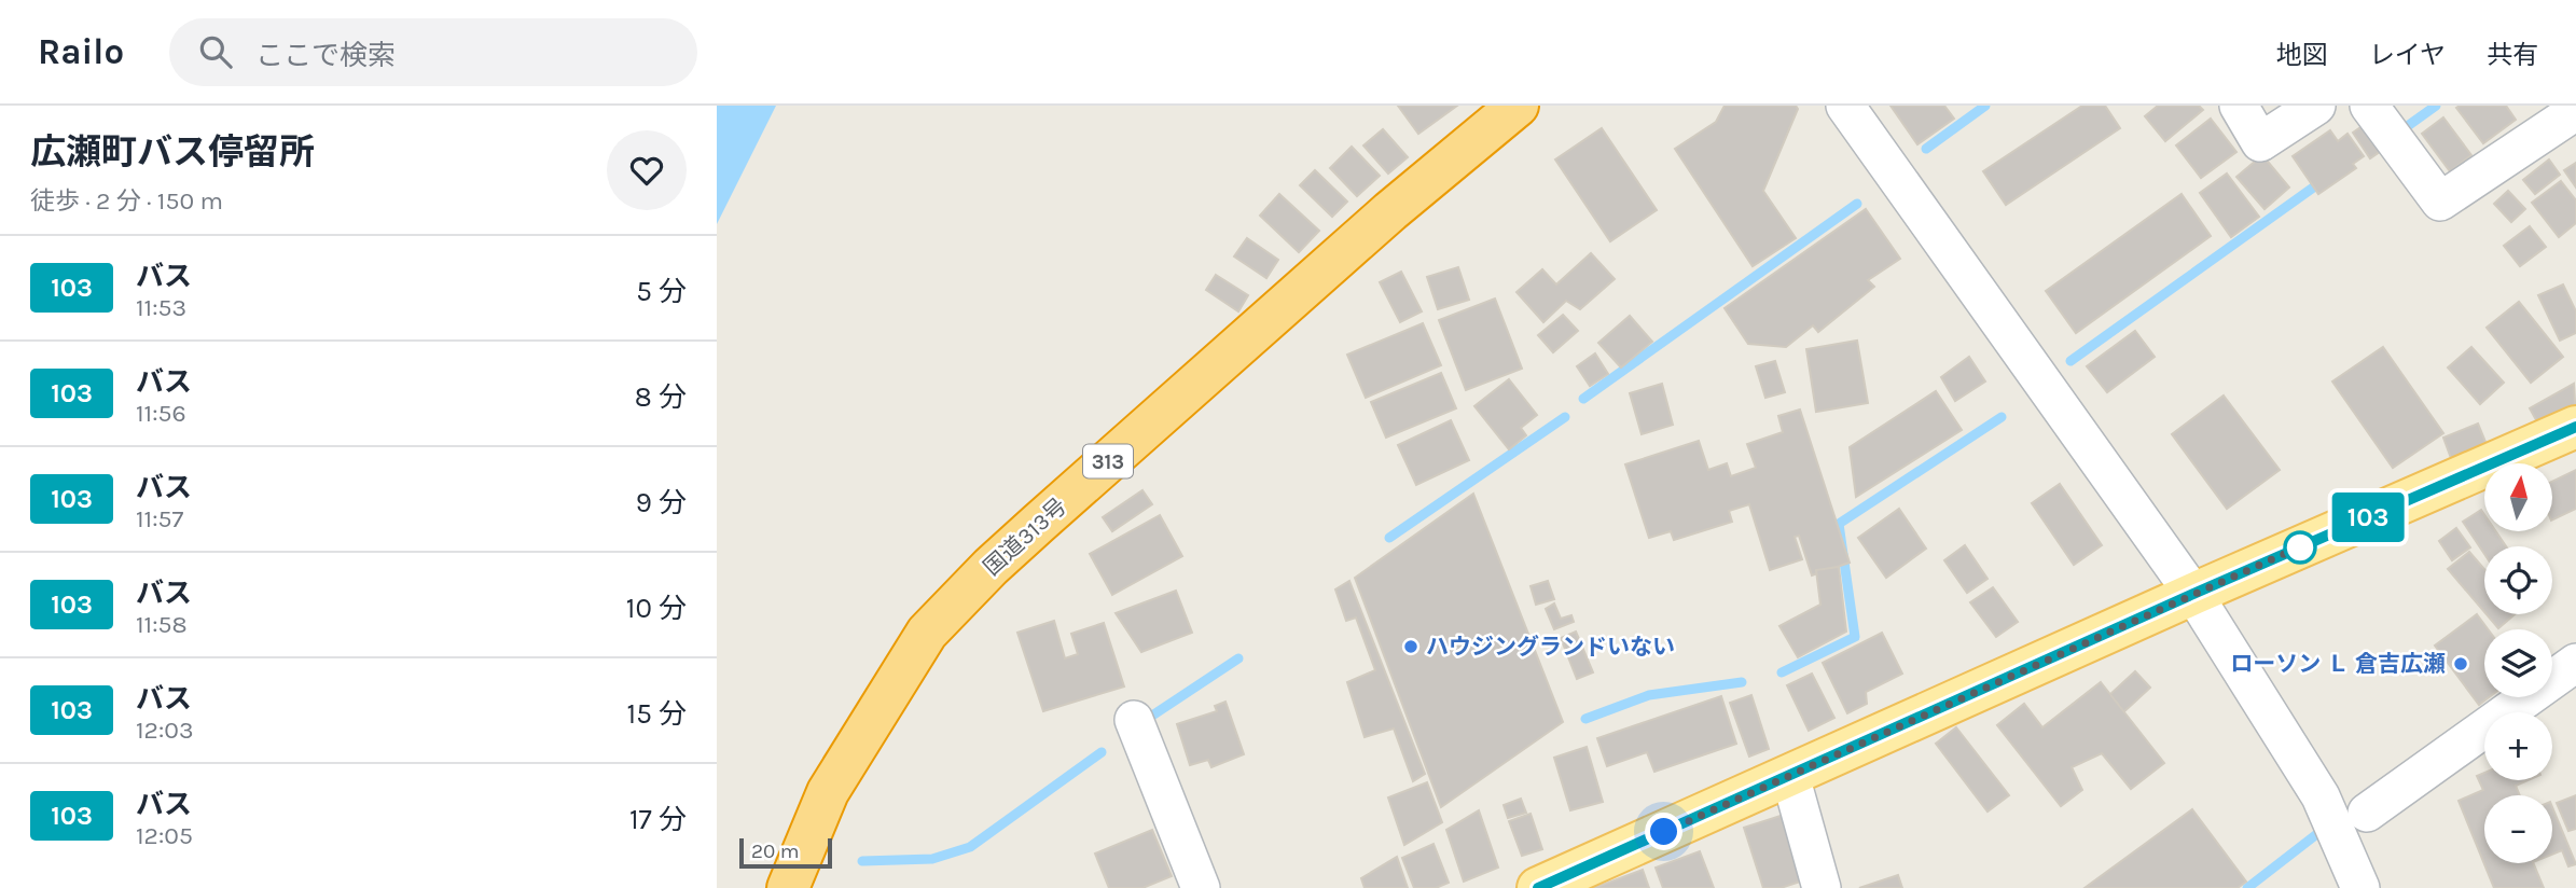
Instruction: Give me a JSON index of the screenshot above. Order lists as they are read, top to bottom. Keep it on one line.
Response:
{"streets":{"highway":["313","国道313号"]},"places":["ハウジングランドいない","ローソン Ｌ 倉吉広瀬"],"lines":["bus line 103"],"scale_bar":"20 m","north":"top","page":{"header":"Railo","search":"ここで検索","nav":["地図","レイヤ","共有"],"heading":["広瀬町バス停留所","徒歩 · 2 分 · 150 m"],"on_map":"103","list":[{"mark":"103","name":"バス","note":"11:53","value":"5 分"},{"mark":"103","name":"バス","note":"11:56","value":"8 分"},{"mark":"103","name":"バス","note":"11:57","value":"9 分"},{"mark":"103","name":"バス","note":"11:58","value":"10 分"},{"mark":"103","name":"バス","note":"12:03","value":"15 分"},{"mark":"103","name":"バス","note":"12:05","value":"17 分"}],"map_buttons":["+","−"],"scale":"20 m"}}
